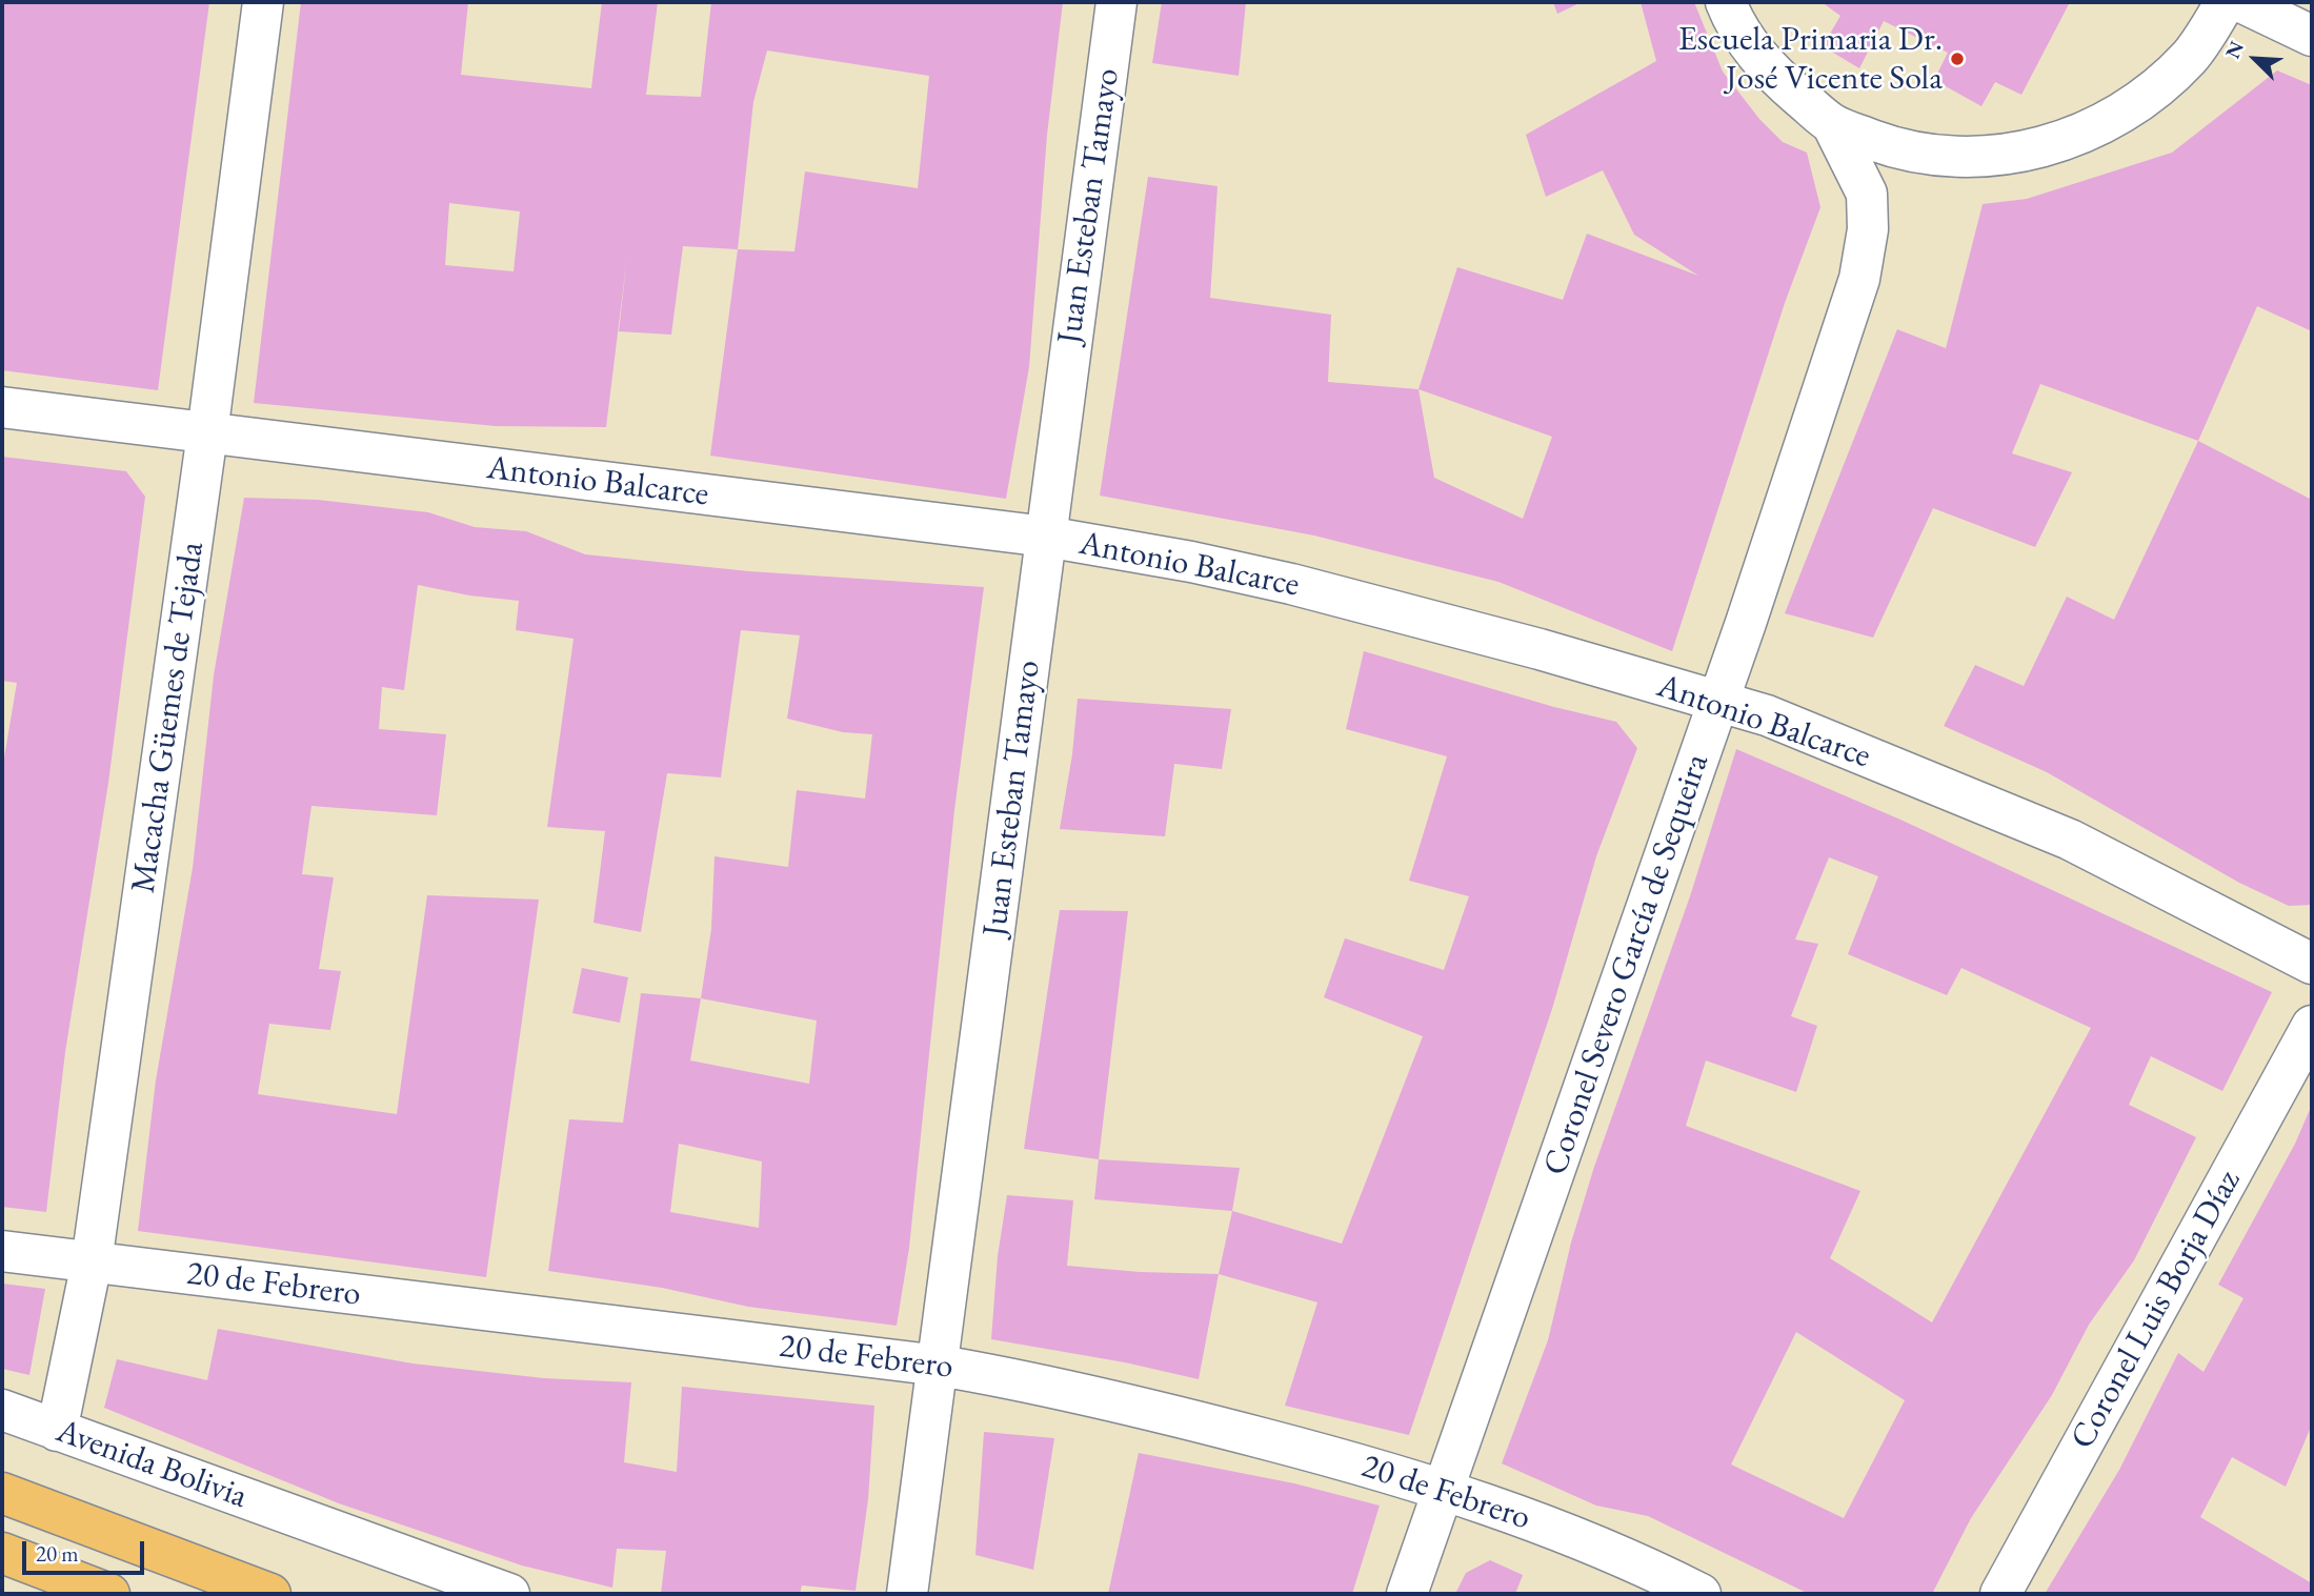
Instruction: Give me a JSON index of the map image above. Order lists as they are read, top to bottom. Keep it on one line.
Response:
{"streets":{"street":["Juan Esteban Tamayo","Antonio Balcarce","Macacha Güemes de Tejada","Coronel Severo García de Sequeira","20 de Febrero","Coronel Luis Borja Díaz","Avenida Bolivia"]},"crossings":[["Juan Esteban Tamayo","Antonio Balcarce"],["Juan Esteban Tamayo","20 de Febrero"],["Antonio Balcarce","Macacha Güemes de Tejada"],["Antonio Balcarce","Coronel Severo García de Sequeira"],["Macacha Güemes de Tejada","20 de Febrero"],["Macacha Güemes de Tejada","Avenida Bolivia"],["Coronel Severo García de Sequeira","20 de Febrero"]],"places":["Escuela Primaria Dr. José Vicente Sola"],"scale_bar":"20 m","north":"top left"}
